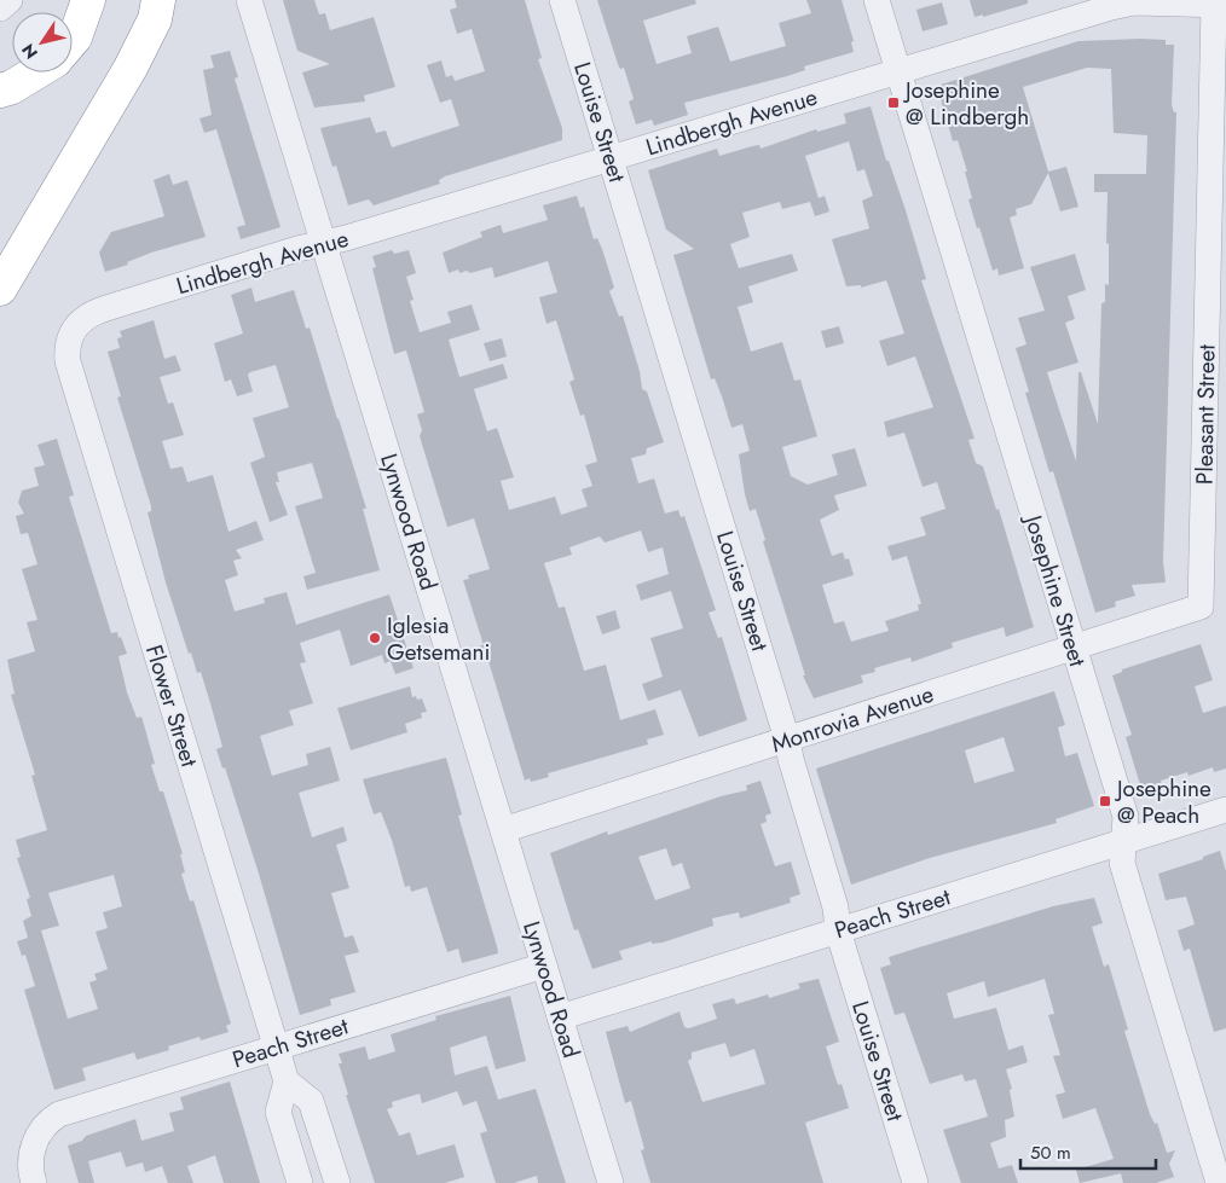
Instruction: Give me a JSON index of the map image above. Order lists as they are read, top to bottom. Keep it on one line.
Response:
{"streets":{"street":["Louise Street","Lindbergh Avenue","Pleasant Street","Lynwood Road","Josephine Street","Flower Street","Monrovia Avenue","Peach Street"]},"crossings":[["Louise Street","Lindbergh Avenue"],["Louise Street","Monrovia Avenue"],["Louise Street","Peach Street"],["Lindbergh Avenue","Pleasant Street"],["Lindbergh Avenue","Lynwood Road"],["Lindbergh Avenue","Josephine Street"],["Lindbergh Avenue","Flower Street"],["Pleasant Street","Monrovia Avenue"],["Lynwood Road","Monrovia Avenue"],["Lynwood Road","Peach Street"],["Josephine Street","Monrovia Avenue"],["Josephine Street","Peach Street"],["Flower Street","Peach Street"]],"places":{"transit":["Josephine @ Lindbergh","Josephine @ Peach"],"other":["Iglesia Getsemani"]},"scale_bar":"50 m","north":"bottom left"}
